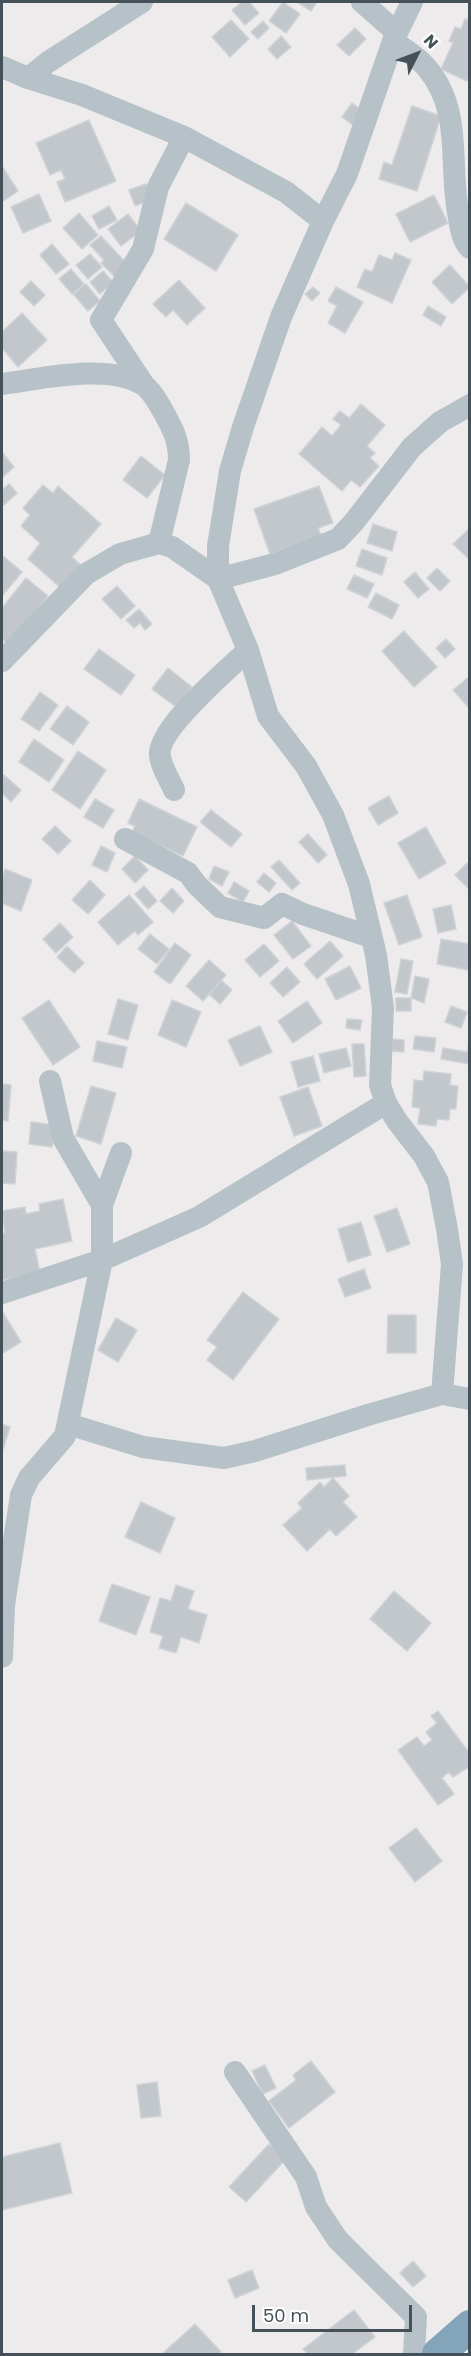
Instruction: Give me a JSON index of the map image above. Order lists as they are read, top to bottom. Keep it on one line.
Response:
{"scale_bar":"50 m","north":"top right"}
